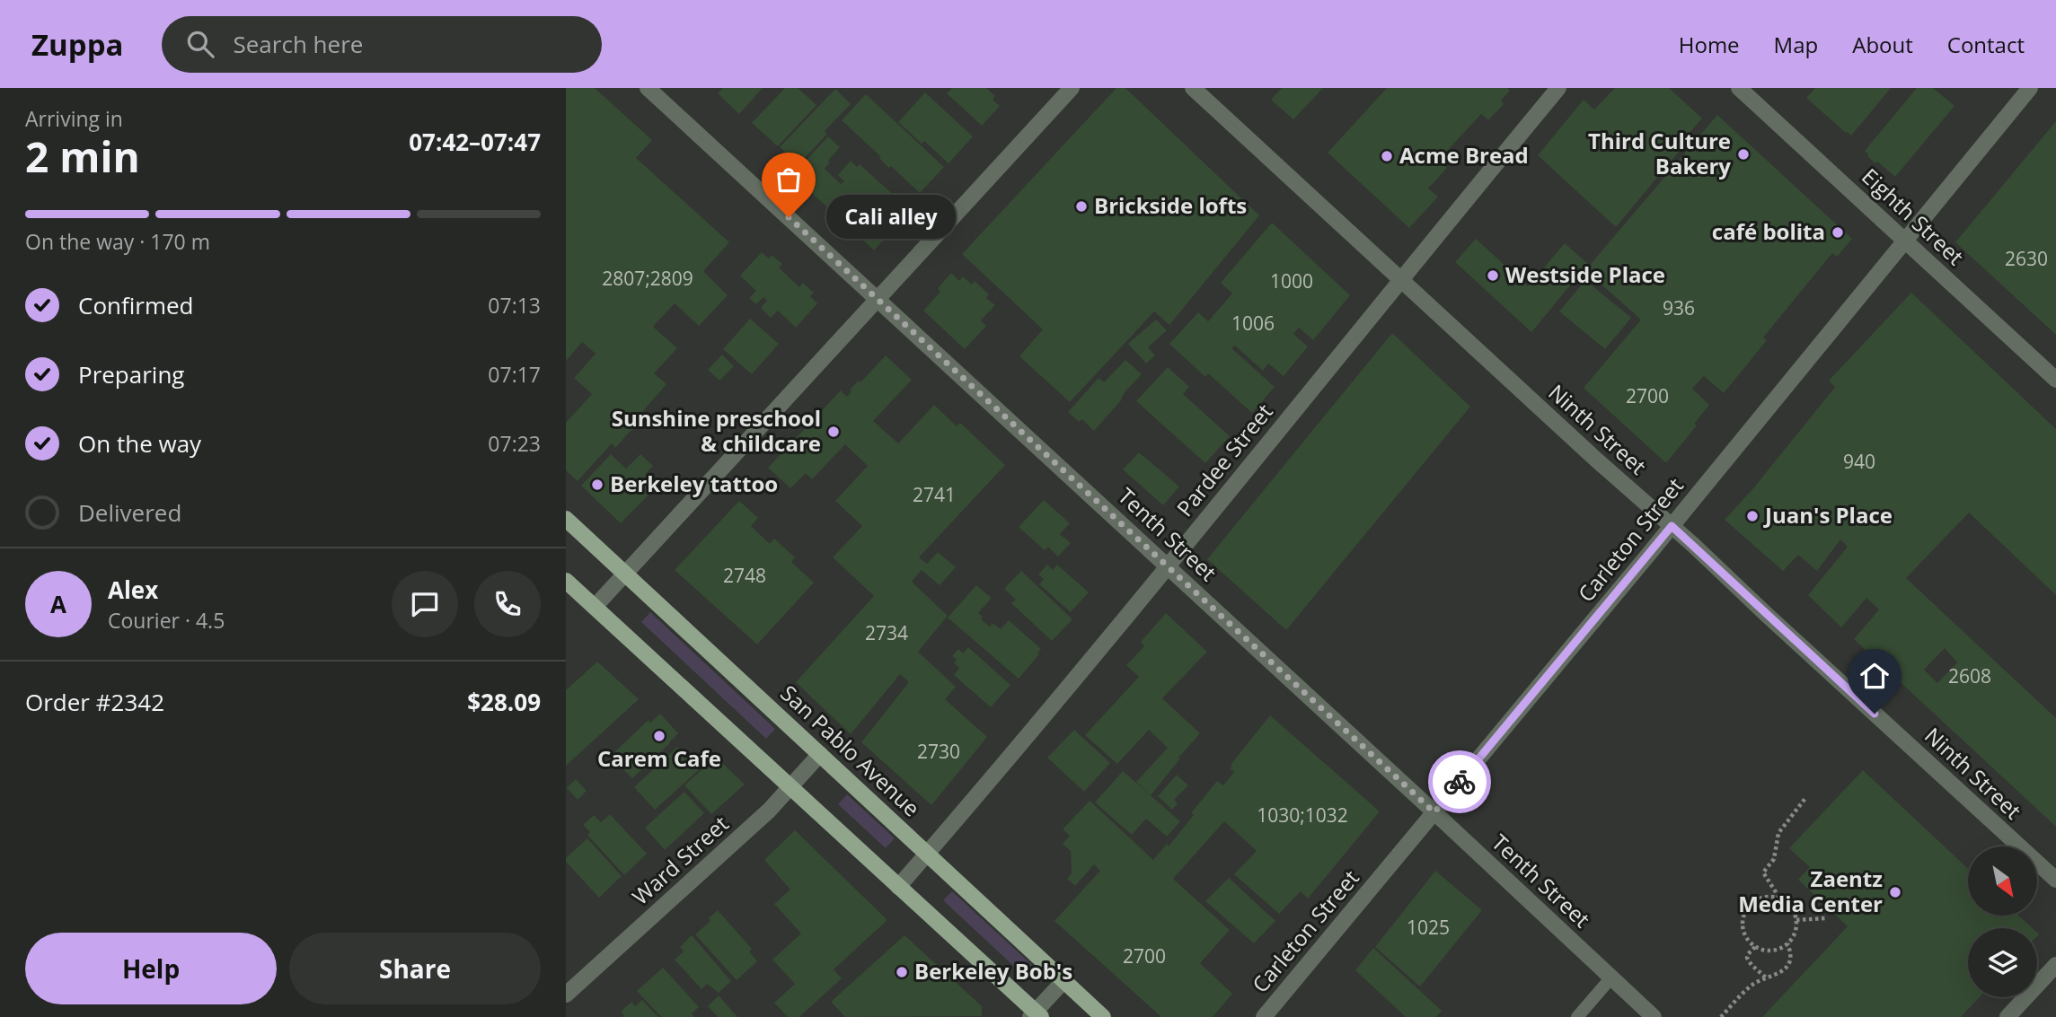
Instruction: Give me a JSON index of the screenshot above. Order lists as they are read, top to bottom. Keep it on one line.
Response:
{"streets":{"main road":["San Pablo Avenue"],"street":["Eighth Street","Ninth Street","Pardee Street","Tenth Street","Carleton Street","Ward Street"]},"crossings":[["Eighth Street","Carleton Street"],["Ninth Street","Pardee Street"],["Ninth Street","Carleton Street"],["Pardee Street","Tenth Street"],["Pardee Street","San Pablo Avenue"],["Tenth Street","Carleton Street"],["San Pablo Avenue","Ward Street"]],"places":["Third Culture Bakery","Acme Bread","Brickside lofts","Cali alley","café bolita","Westside Place","Sunshine preschool & childcare","Berkeley tattoo","Juan's Place","Carem Cafe","Zaentz Media Center","Berkeley Bob's"],"house_numbers":["2630","2807;2809","1000","936","1006","2700","940","2741","2748","2734","2608","2730","1030;1032","1025","2700"],"north":"bottom right","page":{"header":"Zuppa","search":"Search here","nav":["Home","Map","About","Contact"],"heading":["2 min","Arriving in","07:42–07:47"],"panel":["Alex","Courier · 4.5","Order #2342","$28.09"],"bar":"On the way · 170 m","bubble":"Cali alley","list":[["Confirmed","07:13"],["Preparing","07:17"],["On the way","07:23"],"Delivered"],"round":"A","buttons":["Help","Share"]}}
